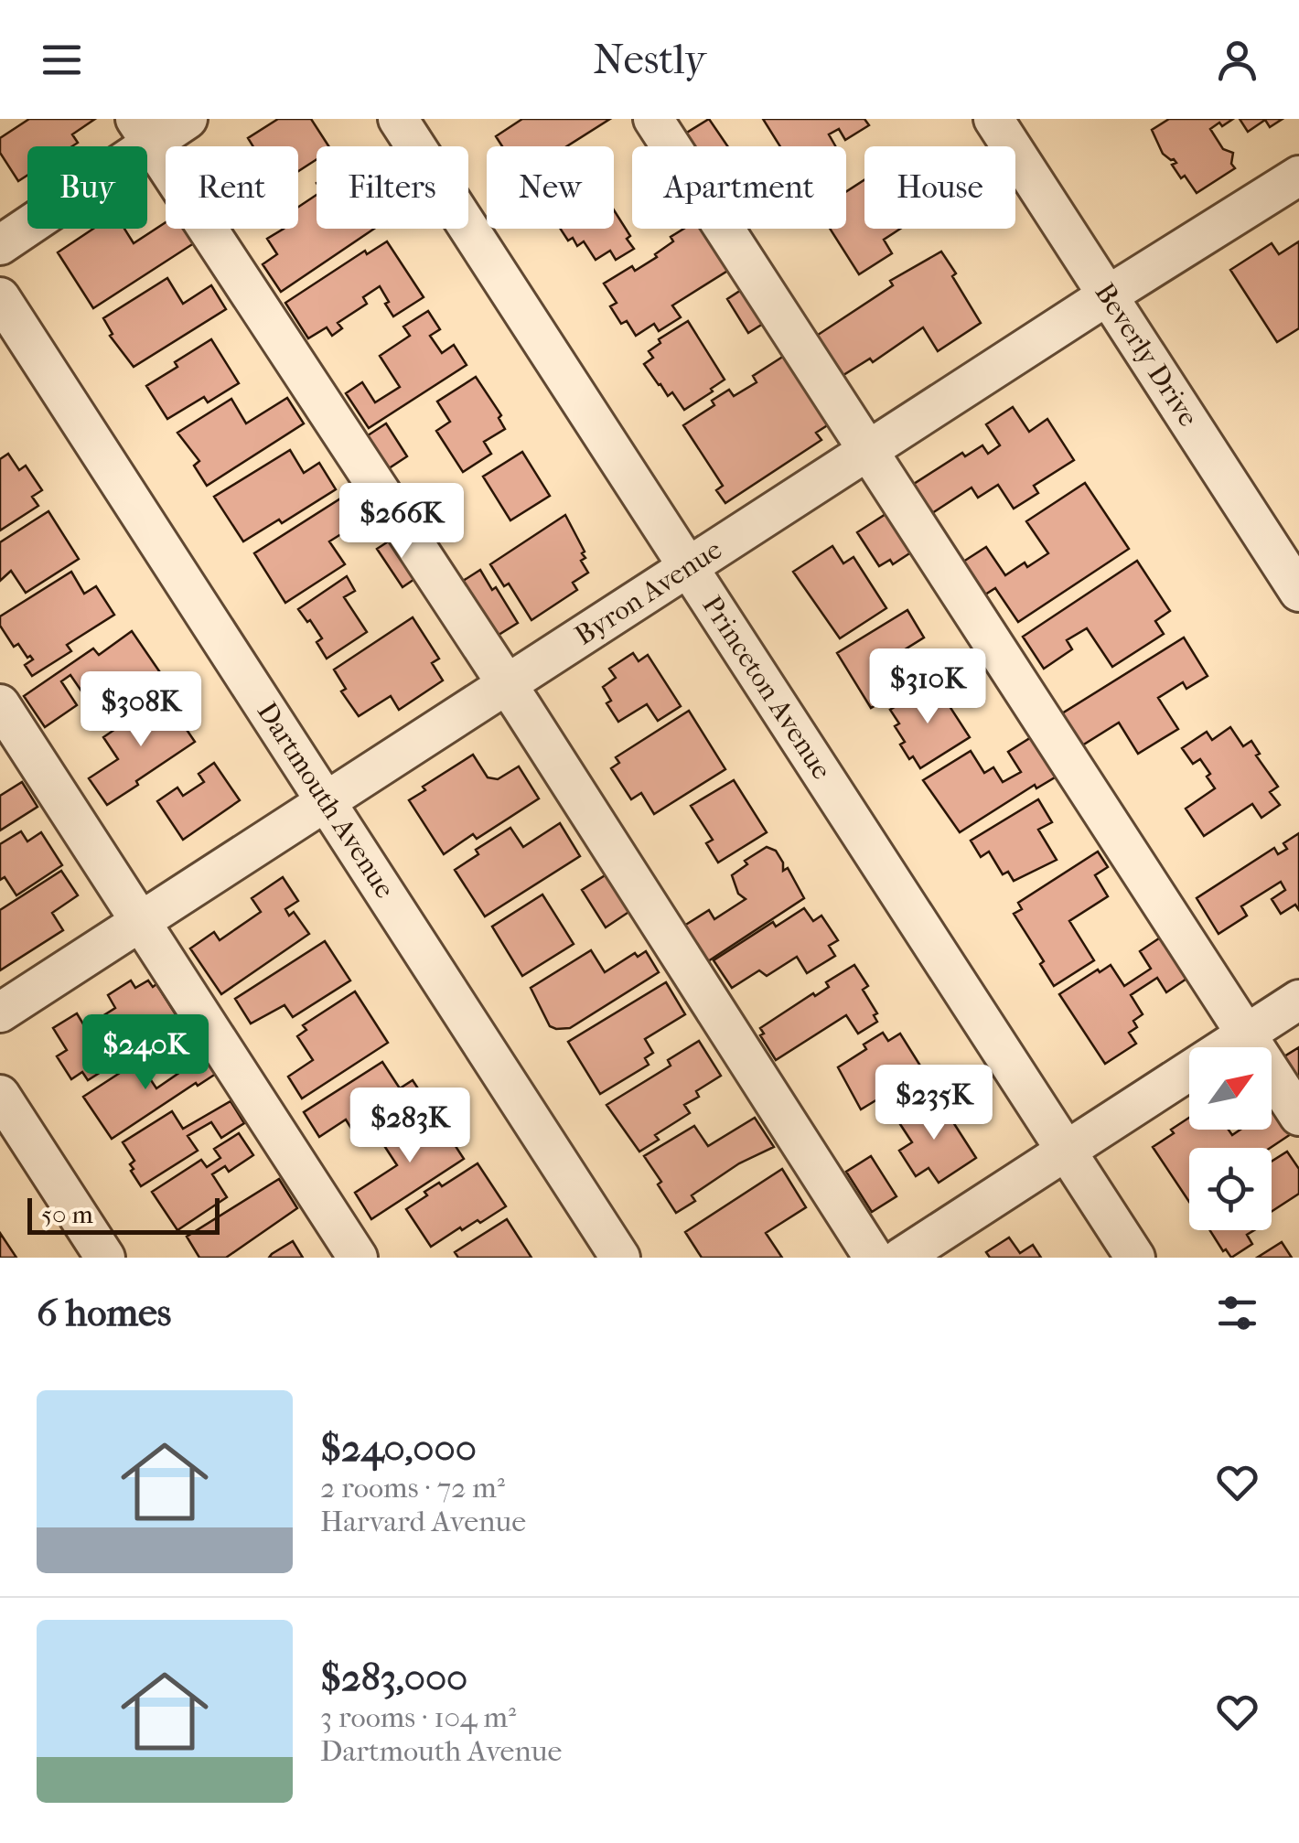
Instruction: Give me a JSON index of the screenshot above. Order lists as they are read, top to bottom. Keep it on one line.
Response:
{"streets":{"street":["Beverly Drive","Byron Avenue","Princeton Avenue","Dartmouth Avenue"]},"crossings":[["Beverly Drive","Byron Avenue"],["Byron Avenue","Princeton Avenue"],["Byron Avenue","Dartmouth Avenue"]],"scale_bar":"50 m","north":"top right","page":{"header":"Nestly","chip":["Buy","Rent","Filters","New","Apartment","House"],"price":["$266K","$310K","$308K","$240K","$235K","$283K"],"scale":"50 m","heading":"6 homes","list":[{"name":"$240,000","note":"2 rooms · 72 m² · Harvard Avenue"},{"name":"$283,000","note":"3 rooms · 104 m² · Dartmouth Avenue"}]}}
